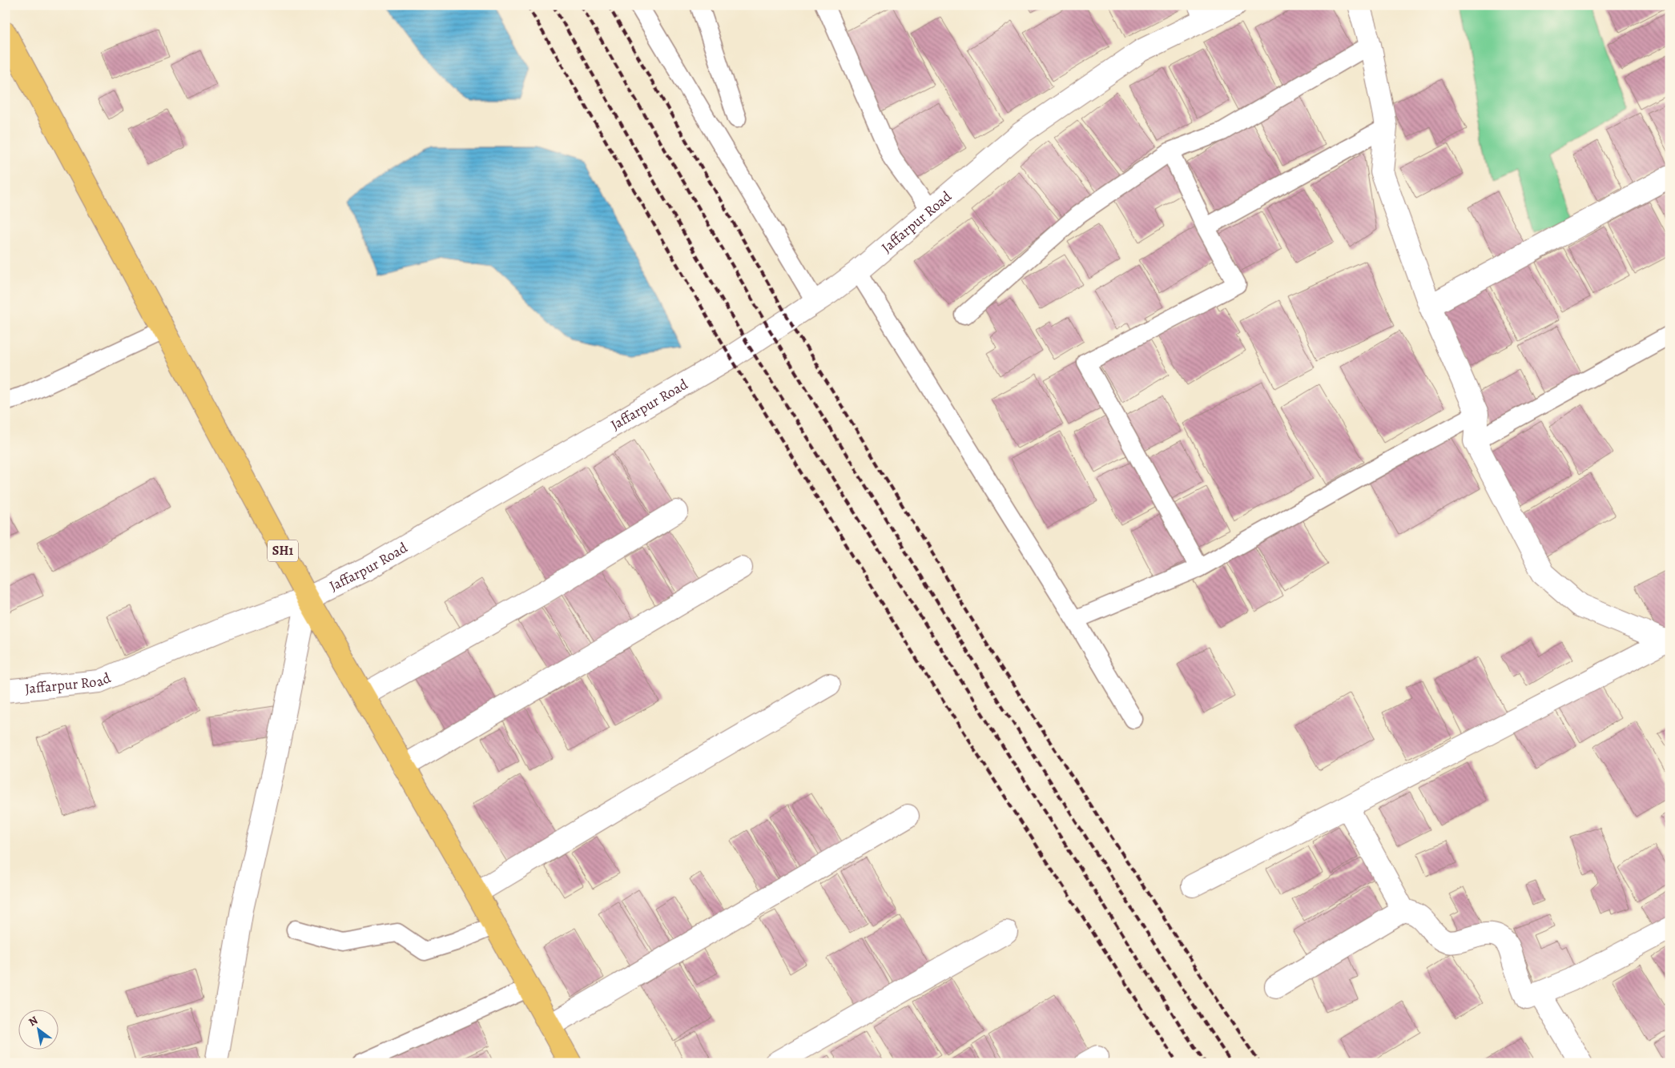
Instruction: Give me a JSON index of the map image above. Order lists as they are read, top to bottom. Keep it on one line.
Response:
{"streets":{"main road":["SH1"],"street":["Jaffarpur Road"]},"crossings":[["Jaffarpur Road","SH1"]],"north":"top left"}
